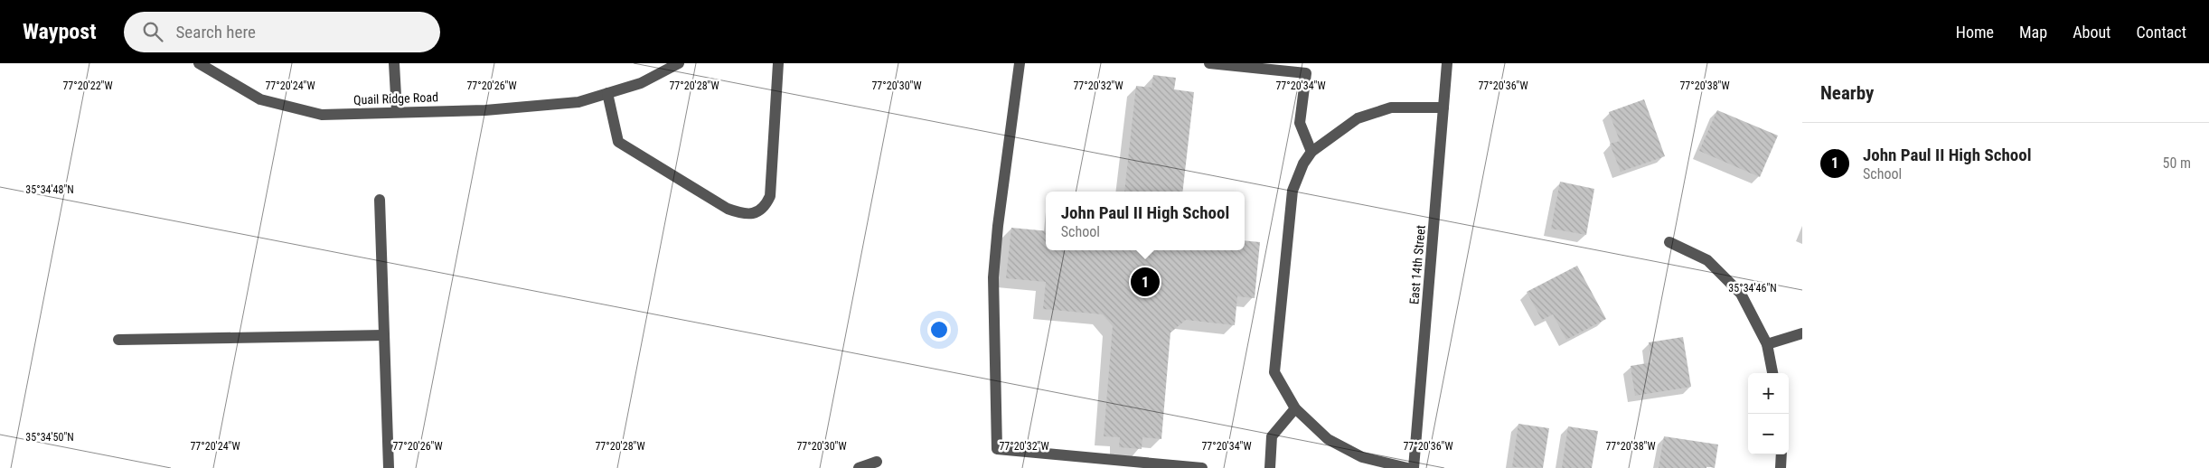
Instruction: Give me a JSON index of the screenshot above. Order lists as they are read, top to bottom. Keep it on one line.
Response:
{"streets":{"street":["Quail Ridge Road","East 14th Street"]},"page":{"header":"Waypost","search":"Search here","nav":["Home","Map","About","Contact"],"heading":"Nearby","list":[{"mark":"1","name":"John Paul II High School","note":"School","value":"50 m"}],"popup":["John Paul II High School","School"],"pins":"1","map_buttons":["+","−"]},"coordinates":["77°20'22\"W","77°20'24\"W","77°20'26\"W","77°20'28\"W","77°20'30\"W","77°20'32\"W","77°20'34\"W","77°20'36\"W","77°20'38\"W","35°34'48\"N","35°34'46\"N","35°34'50\"N"]}
